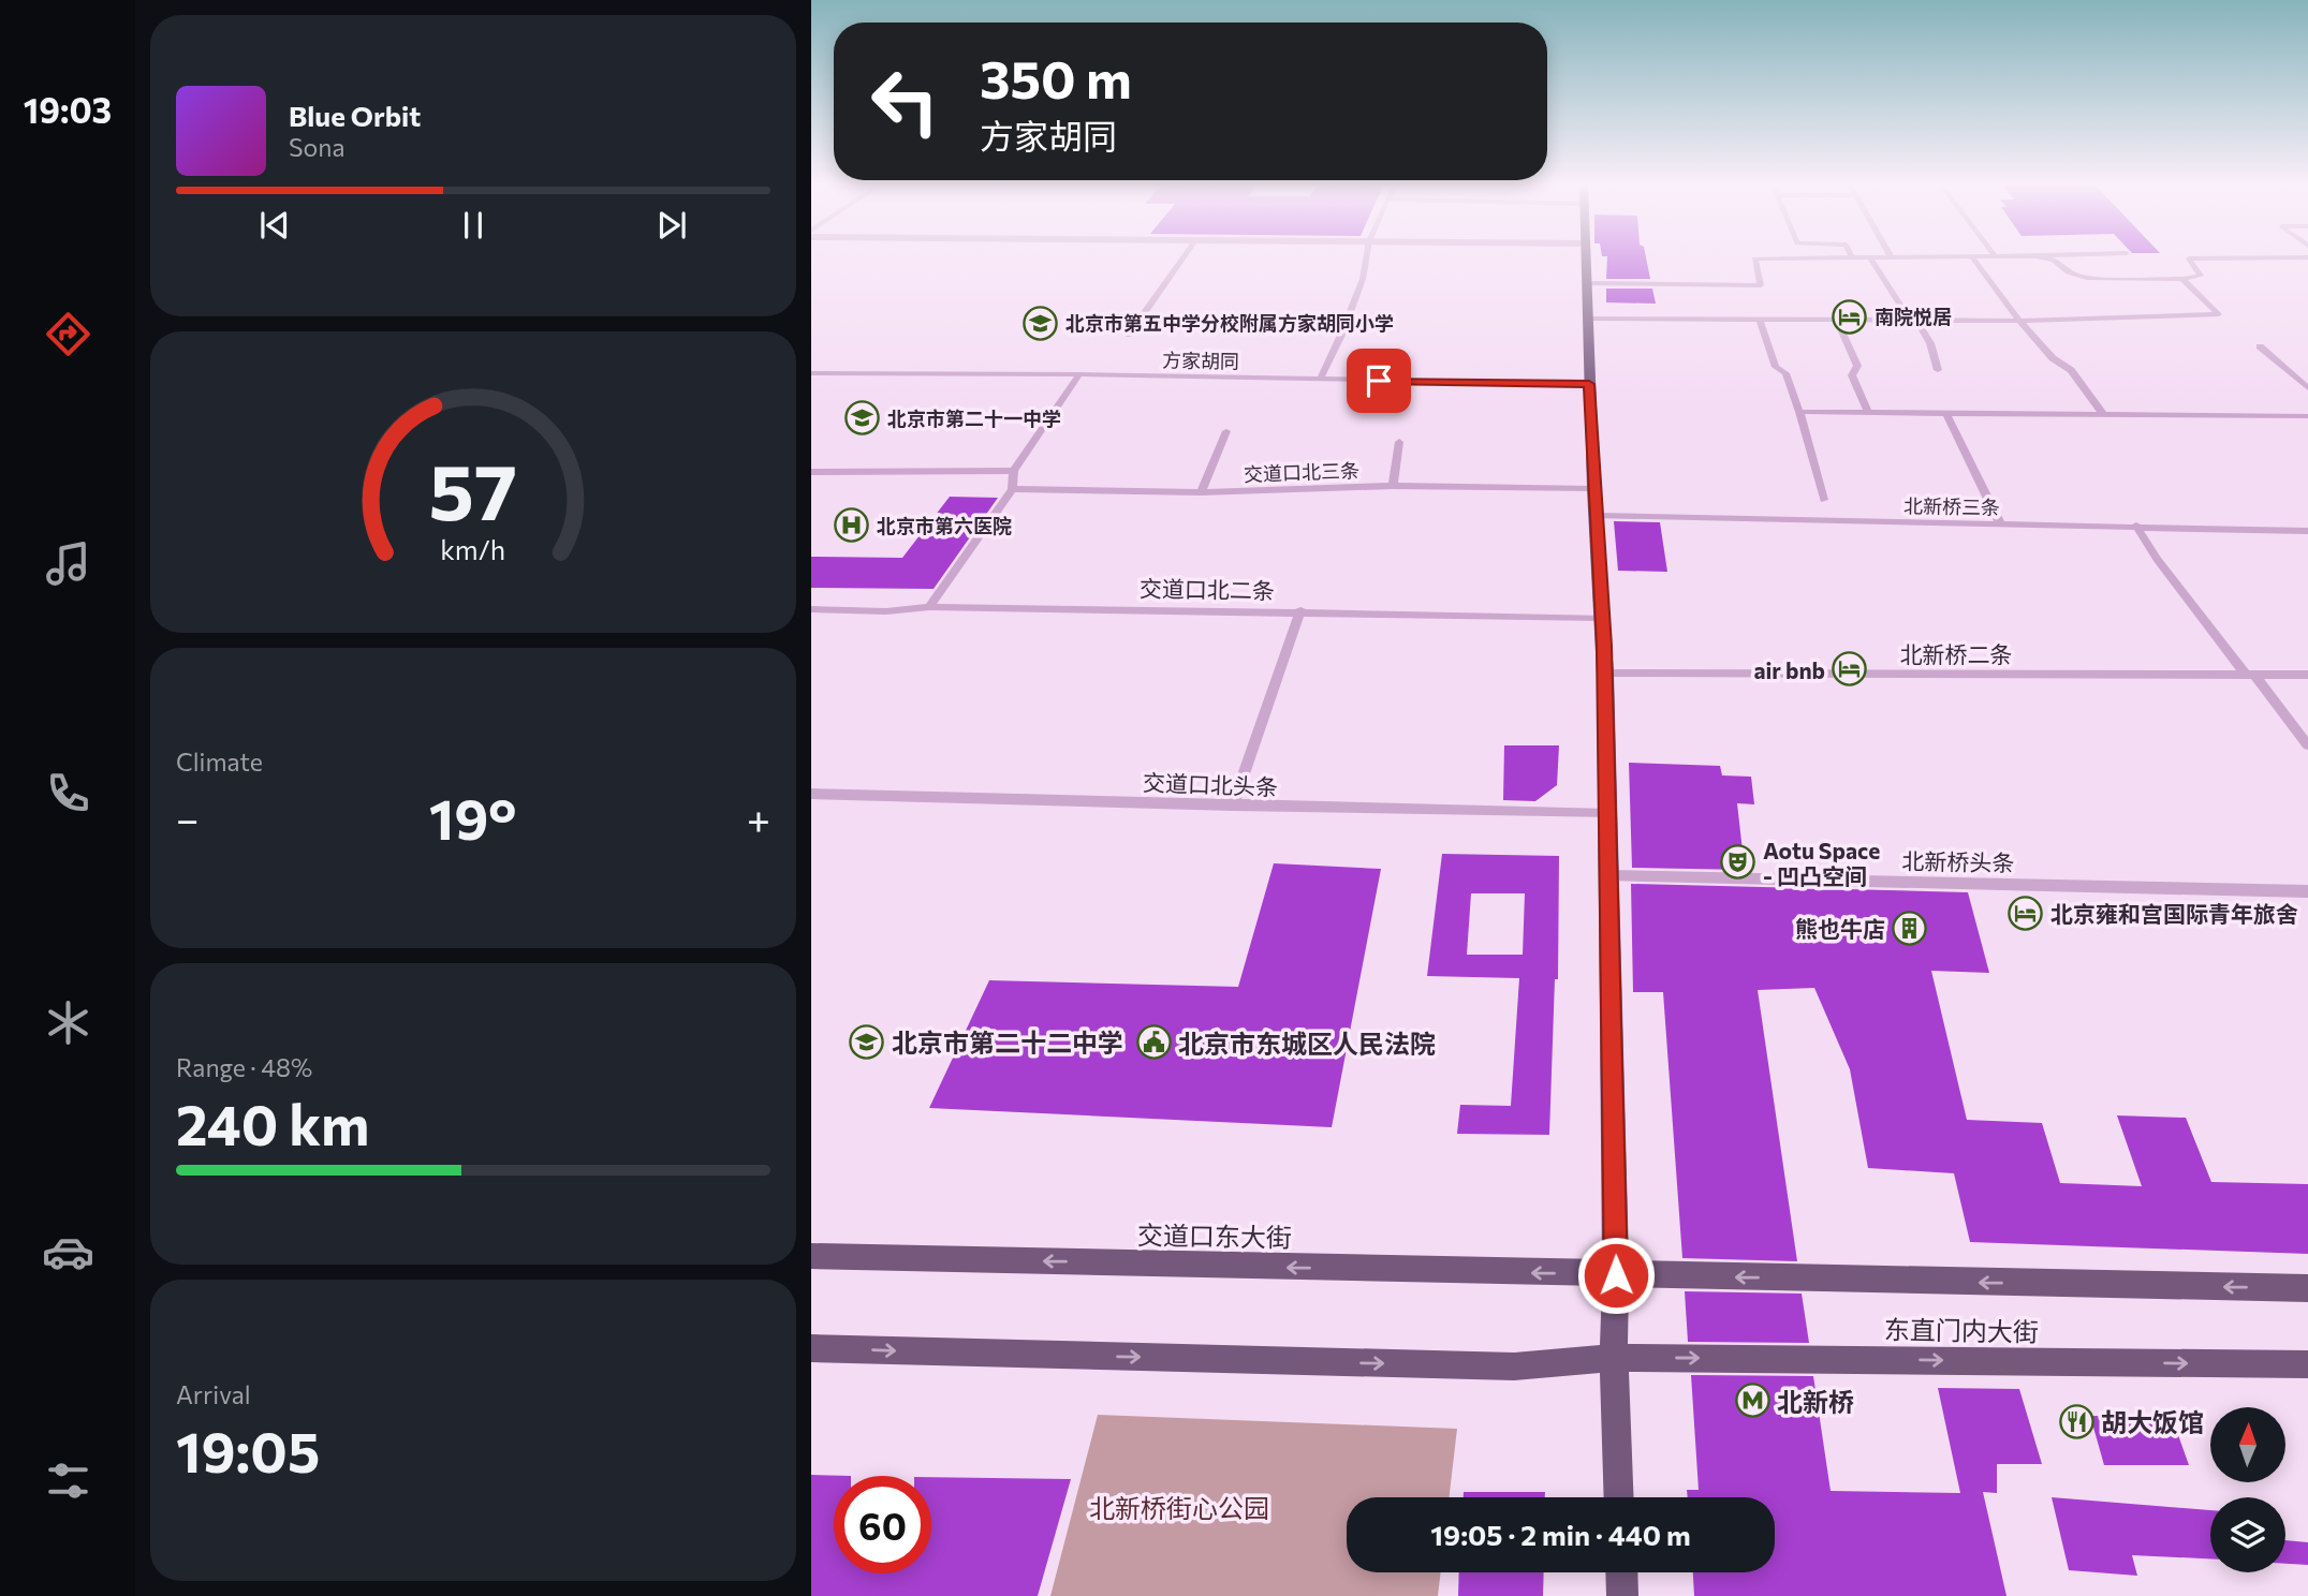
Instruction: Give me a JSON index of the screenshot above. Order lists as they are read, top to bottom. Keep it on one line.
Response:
{"streets":{"main road":["交道口东大街","东直门内大街"],"lane":["方家胡同","交道口北三条","北新桥三条","交道口北二条","北新桥二条","交道口北头条","北新桥头条"]},"crossings":[["交道口东大街","东直门内大街"]],"parks":["北新桥街心公园"],"places":{"hotel":["南院悦居","air bnb","北京雍和宫国际青年旅舍"],"school or university":["北京市第五中学分校附属方家胡同小学","北京市第二十一中学","北京市第二十二中学"],"hospital":["北京市第六医院"],"theatre":["Aotu Space - 凹凸空间"],"building":["熊也牛店"],"public building":["北京市东城区人民法院"],"metro station":["北新桥"],"restaurant":["胡大饭馆"]},"north":"top","page":{"tabs":"19:03","turn":["350 m","方家胡同"],"song":["Blue Orbit","Sona"],"tile":["Climate",["Range · 48%","240 km"],["Arrival","19:05"]],"heat":["−","19°","+"],"limit":"60","trip":"19:05 · 2 min · 440 m","gauge":["57","km/h"]}}
